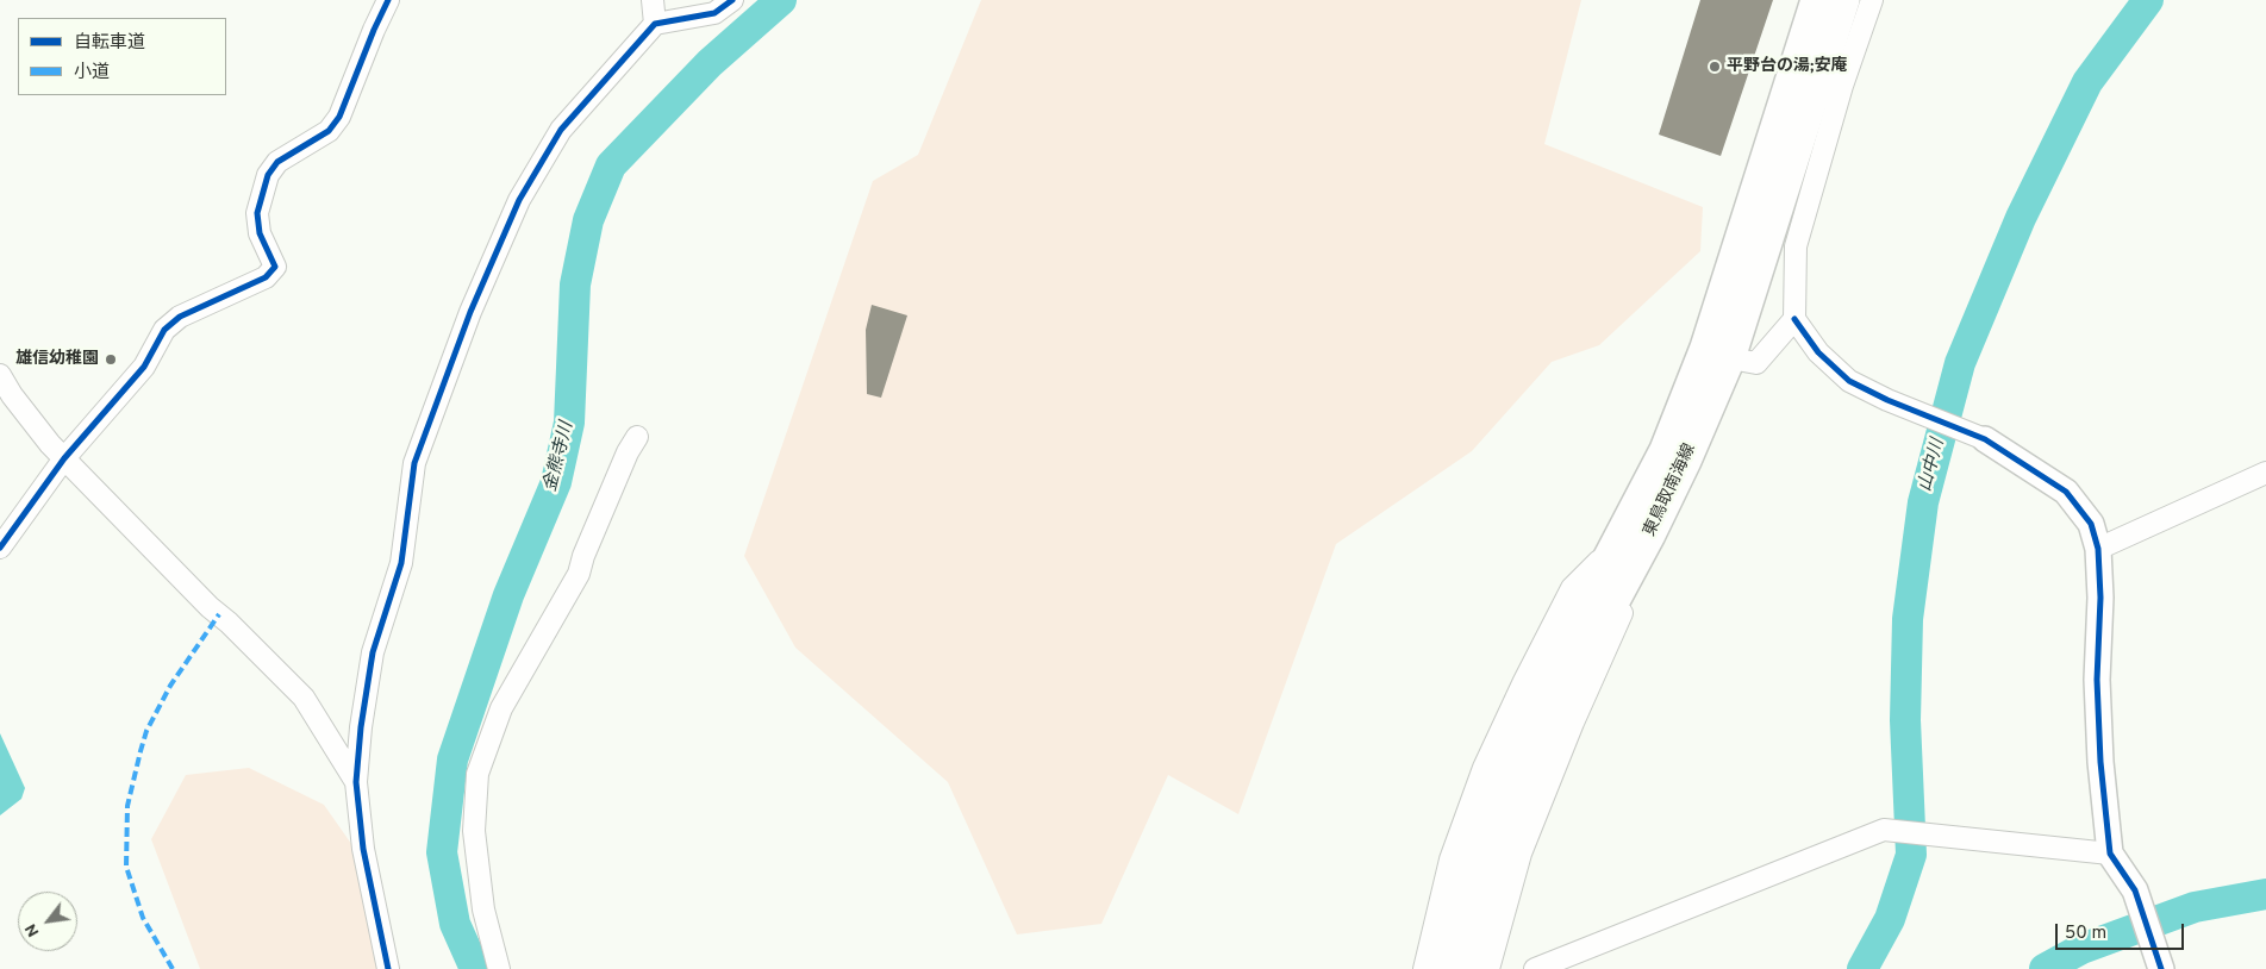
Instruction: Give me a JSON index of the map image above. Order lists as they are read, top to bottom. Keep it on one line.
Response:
{"streets":{"main road":["東鳥取南海線"]},"water":["金熊寺川","山中川"],"places":["平野台の湯;安庵","雄信幼稚園"],"legend":["自転車道","小道"],"scale_bar":"50 m","north":"bottom left"}
